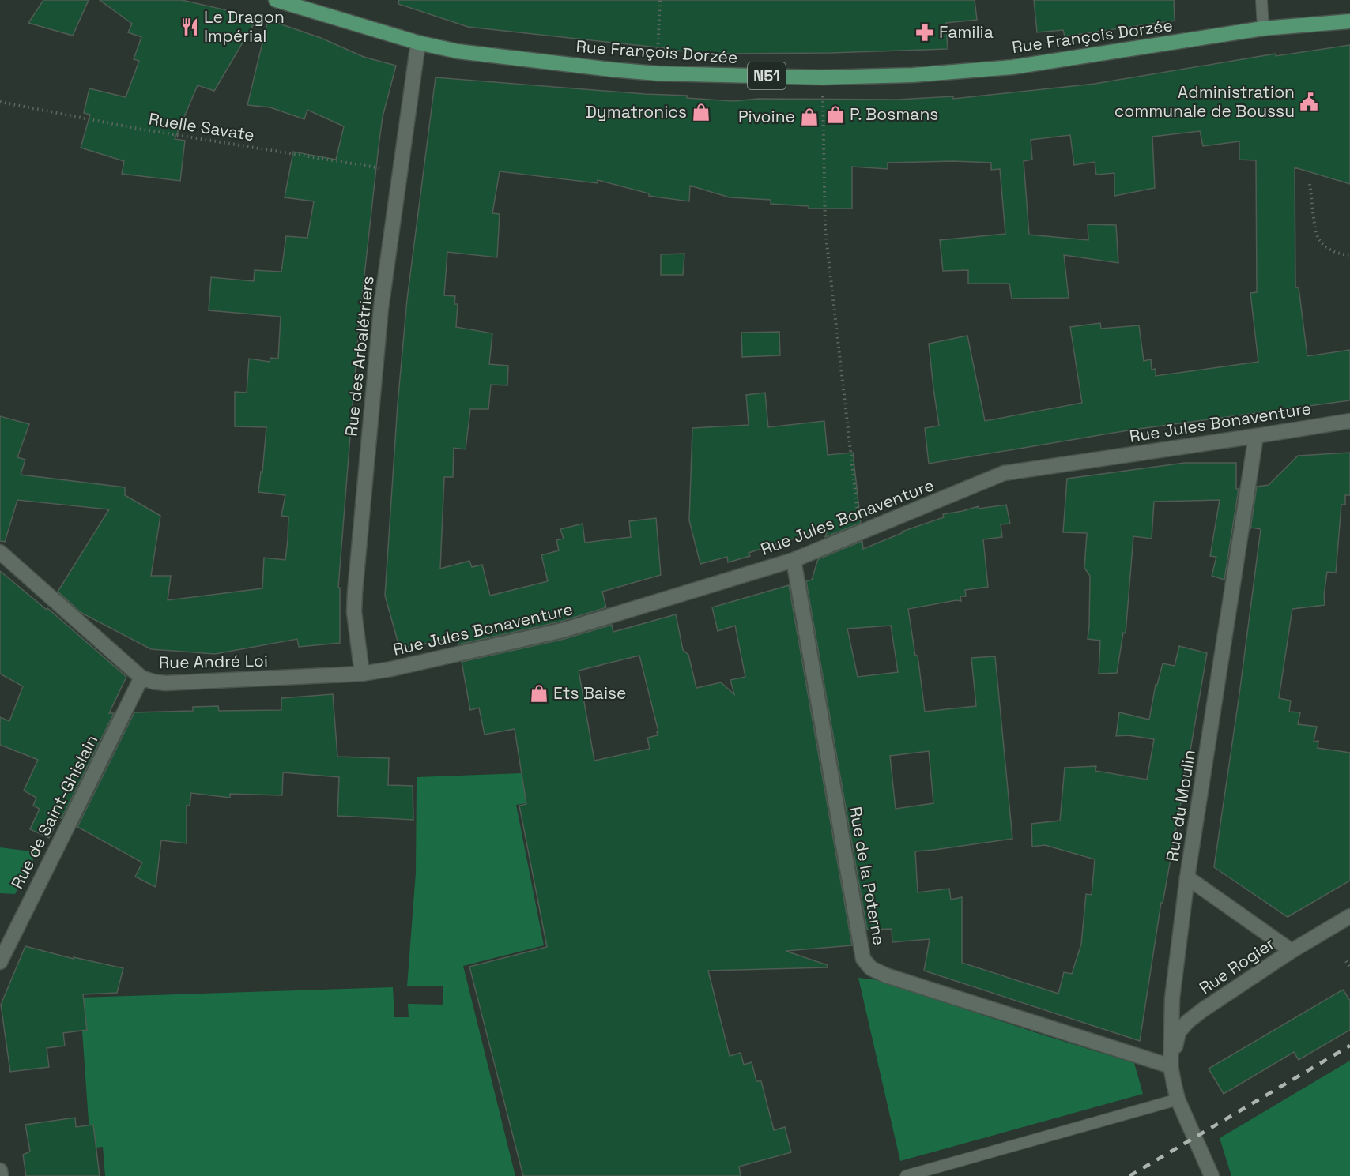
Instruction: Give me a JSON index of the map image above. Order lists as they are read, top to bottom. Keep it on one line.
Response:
{"streets":{"main road":["Rue François Dorzée","N51"],"street":["Rue des Arbalétriers","Rue Jules Bonaventure","Rue André Loi","Rue du Moulin","Rue de Saint-Ghislain","Rue de la Poterne","Rue Rogier"],"path":["Ruelle Savate"]},"crossings":[["Rue François Dorzée","Rue des Arbalétriers"],["Ruelle Savate","Rue des Arbalétriers"],["Rue des Arbalétriers","Rue Jules Bonaventure"],["Rue des Arbalétriers","Rue André Loi"],["Rue Jules Bonaventure","Rue André Loi"],["Rue Jules Bonaventure","Rue du Moulin"],["Rue Jules Bonaventure","Rue de la Poterne"],["Rue André Loi","Rue de Saint-Ghislain"],["Rue du Moulin","Rue de la Poterne"],["Rue du Moulin","Rue Rogier"],["Rue de la Poterne","Rue Rogier"]],"places":{"restaurant":["Le Dragon Impérial"],"pharmacy":["Familia"],"public building":["Administration communale de Boussu"],"shop":["Dymatronics","P. Bosmans","Pivoine","Ets Baise"]}}
